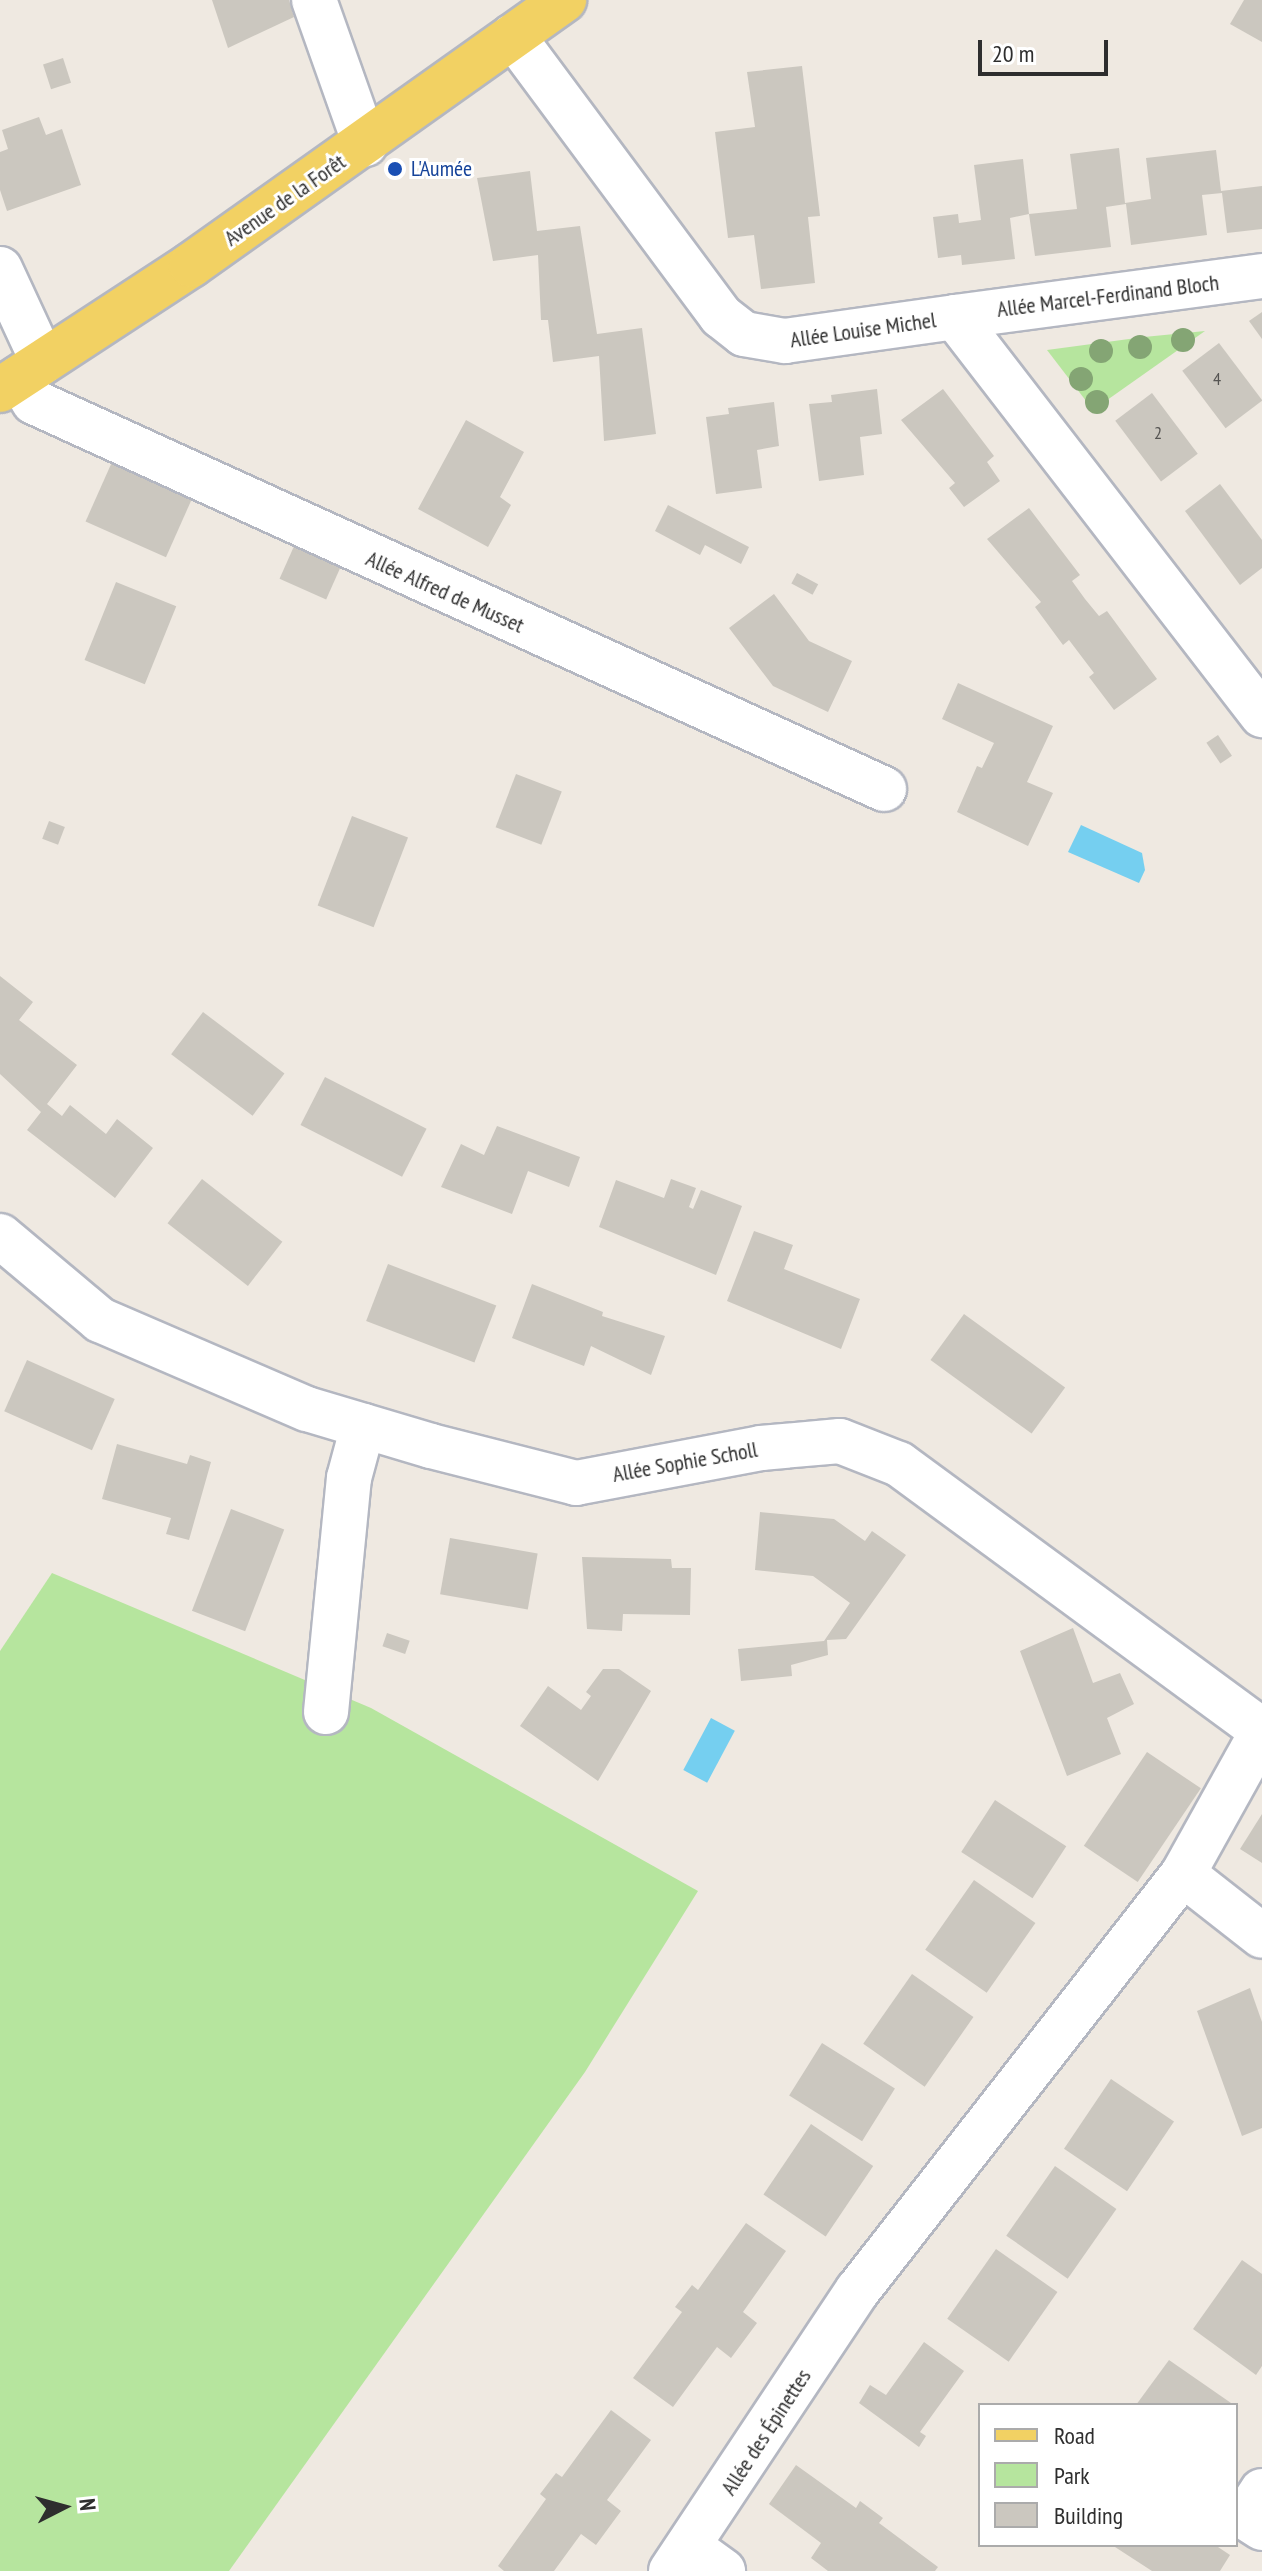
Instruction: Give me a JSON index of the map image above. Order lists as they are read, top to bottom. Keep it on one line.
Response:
{"streets":{"main road":["Avenue de la Forêt"],"street":["Allée Marcel-Ferdinand Bloch","Allée Louise Michel","Allée Alfred de Musset","Allée Sophie Scholl","Allée des Épinettes"]},"crossings":[["Avenue de la Forêt","Allée Louise Michel"],["Avenue de la Forêt","Allée Alfred de Musset"],["Allée Marcel-Ferdinand Bloch","Allée Louise Michel"],["Allée Sophie Scholl","Allée des Épinettes"]],"places":["L'Aumée"],"house_numbers":["4","2"],"legend":["Road","Park","Building"],"scale_bar":"20 m","north":"right"}
